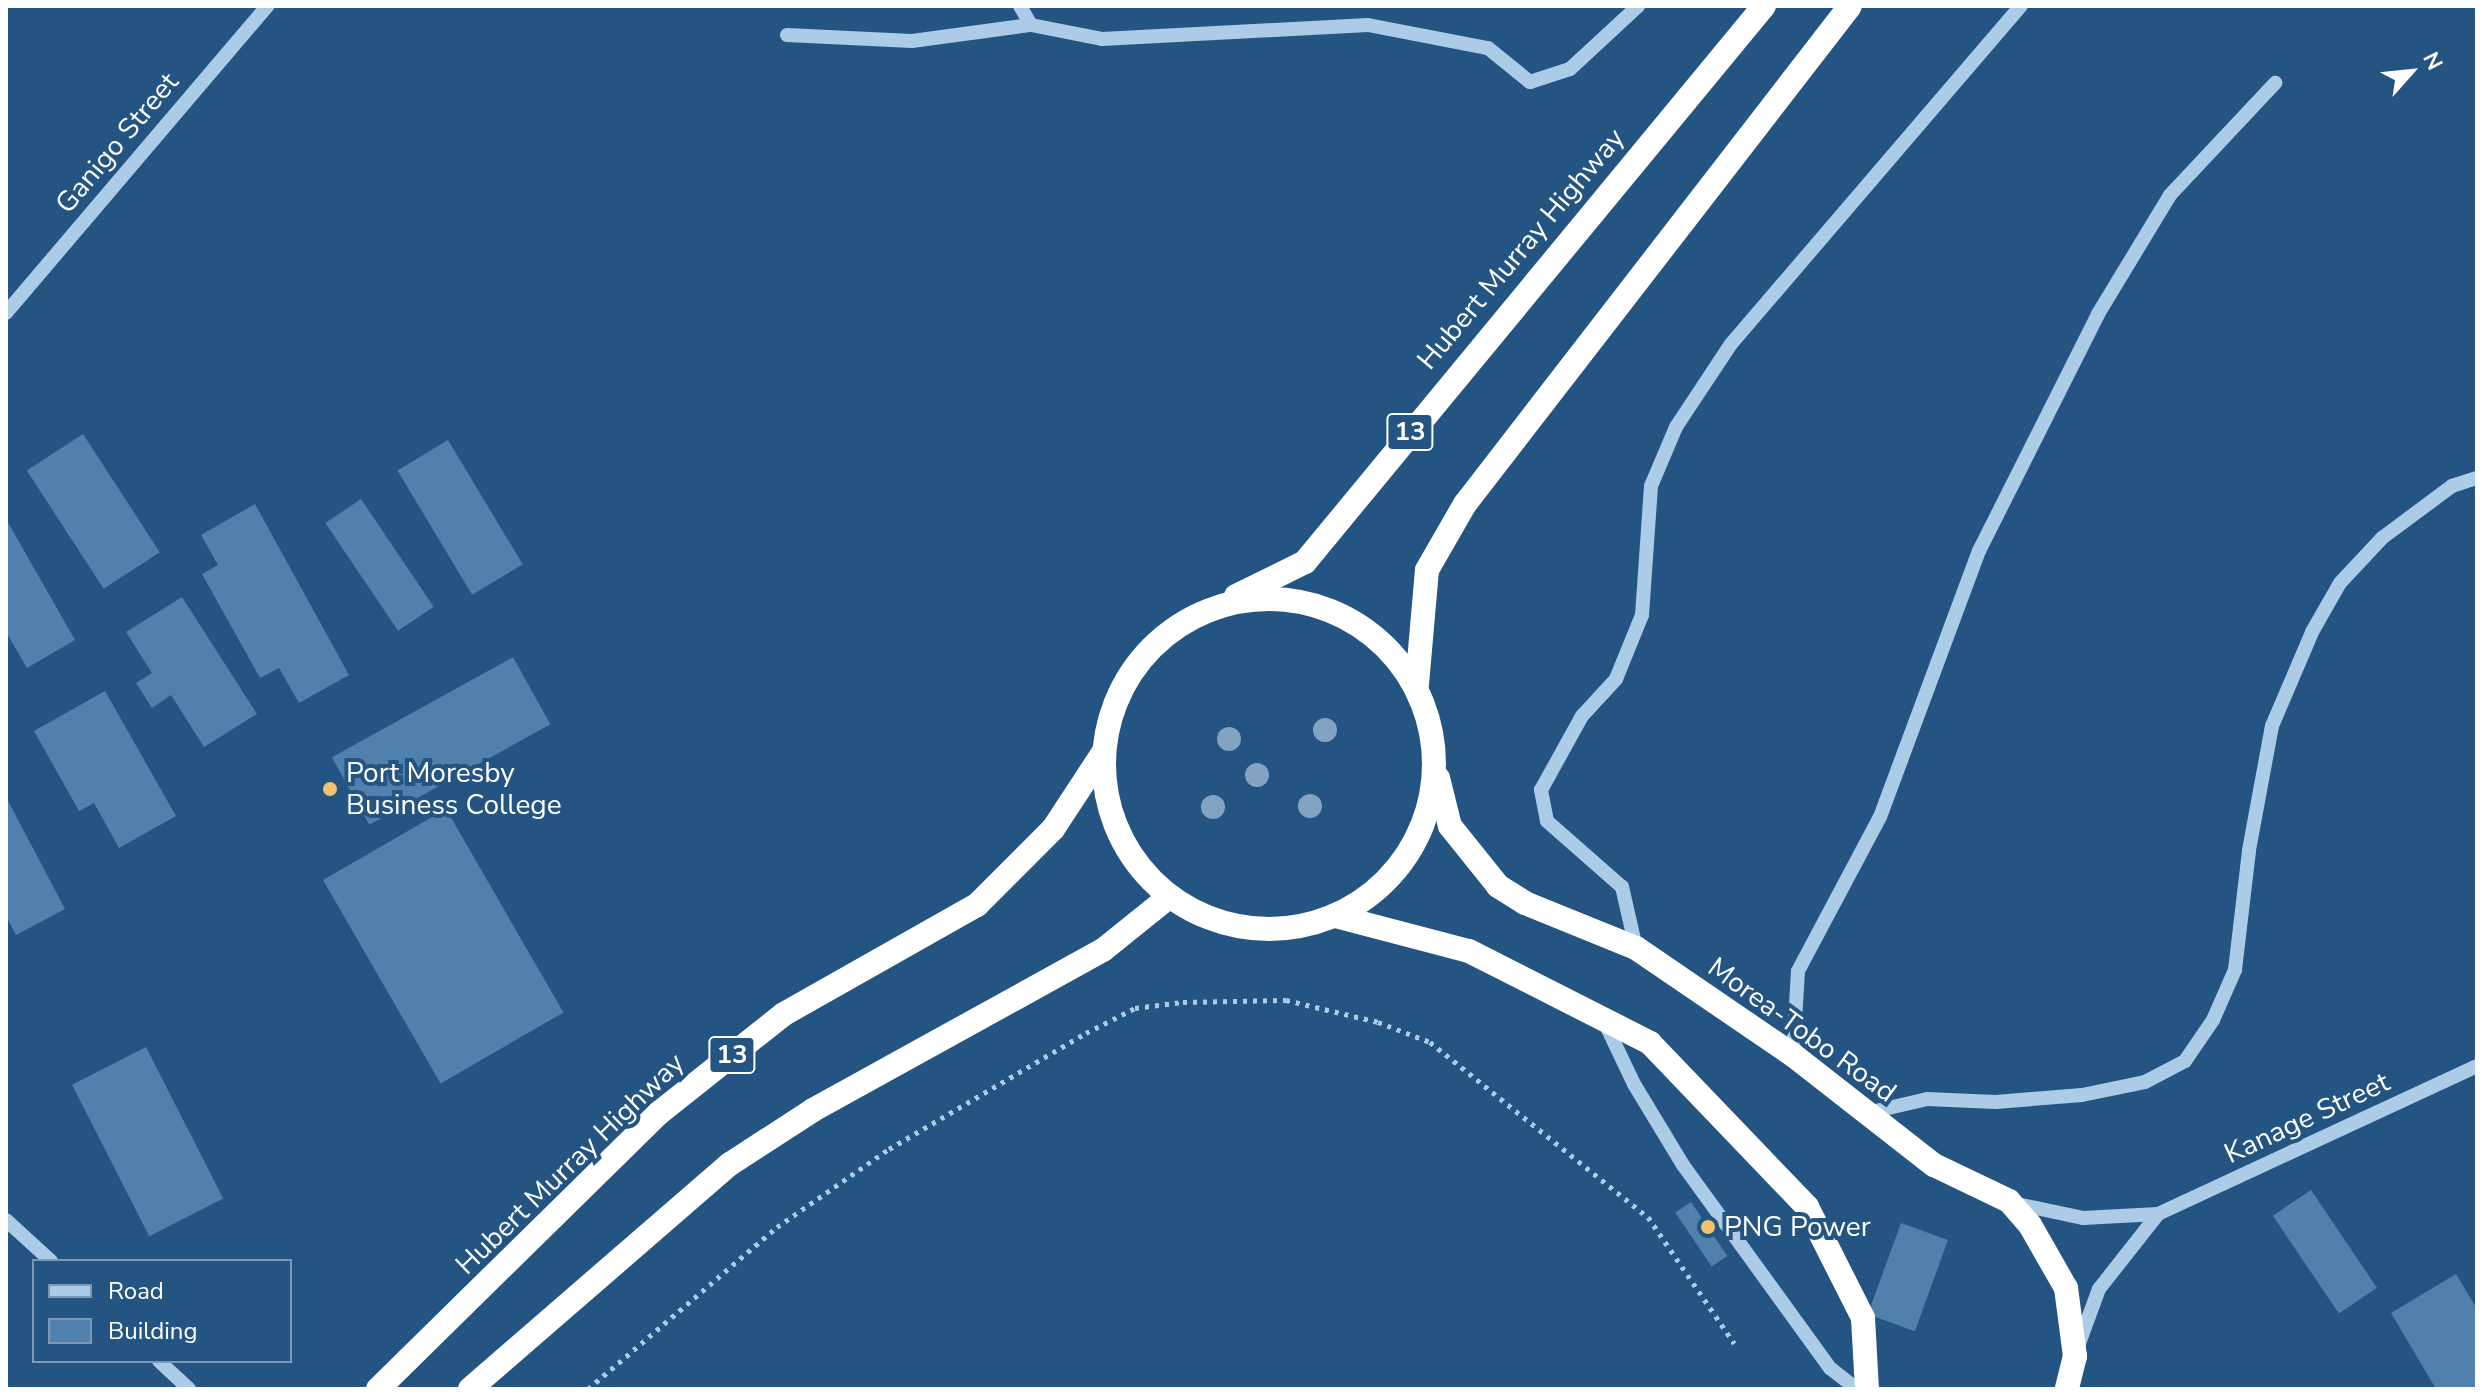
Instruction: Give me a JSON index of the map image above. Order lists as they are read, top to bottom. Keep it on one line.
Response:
{"streets":{"highway":["Hubert Murray Highway","13","Morea-Tobo Road"],"street":["Ganigo Street","Kanage Street"]},"crossings":[["Morea-Tobo Road","Kanage Street"]],"places":["Port Moresby Business College","PNG Power"],"legend":["Road","Building"],"north":"top right"}
